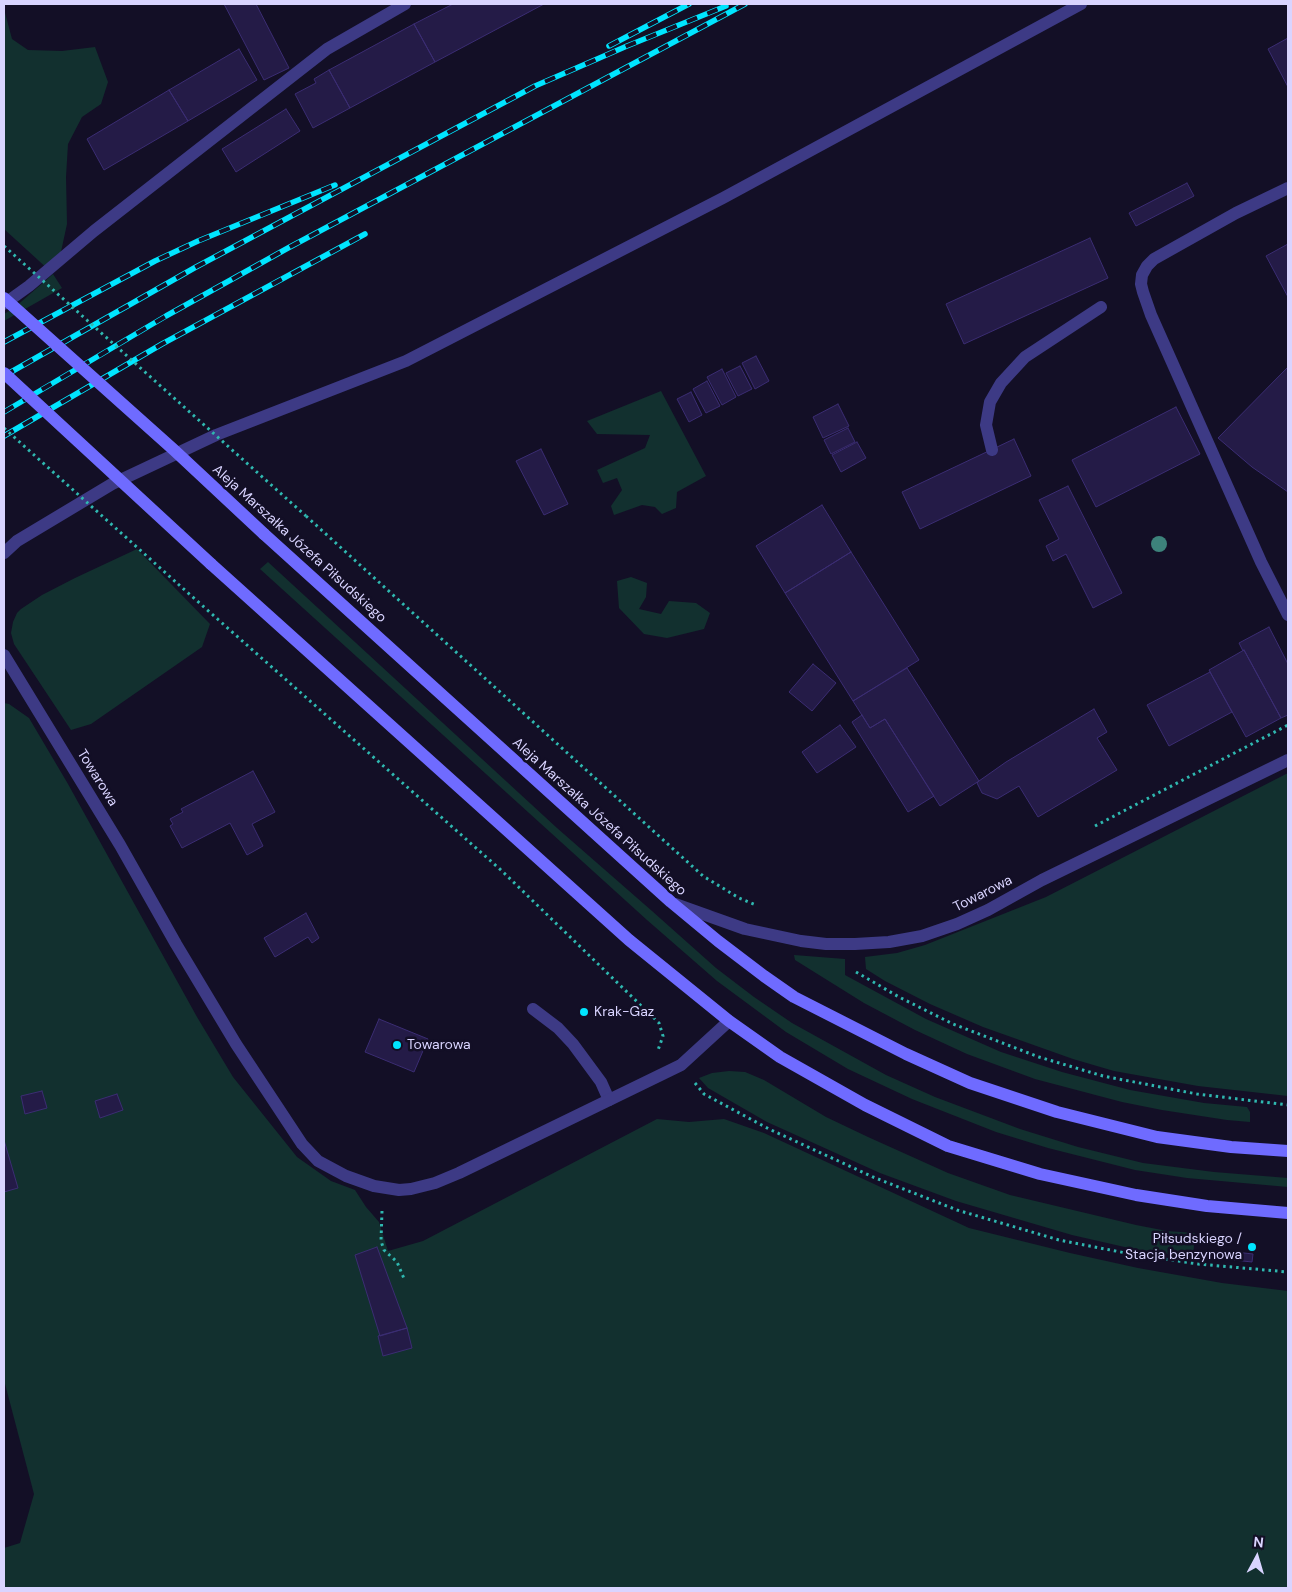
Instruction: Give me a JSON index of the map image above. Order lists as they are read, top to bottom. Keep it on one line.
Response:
{"streets":{"street":["Aleja Marszałka Józefa Piłsudskiego","Towarowa"]},"crossings":[["Aleja Marszałka Józefa Piłsudskiego","Towarowa"]],"places":["Krak-Gaz","Towarowa","Piłsudskiego / Stacja benzynowa"],"north":"top"}
